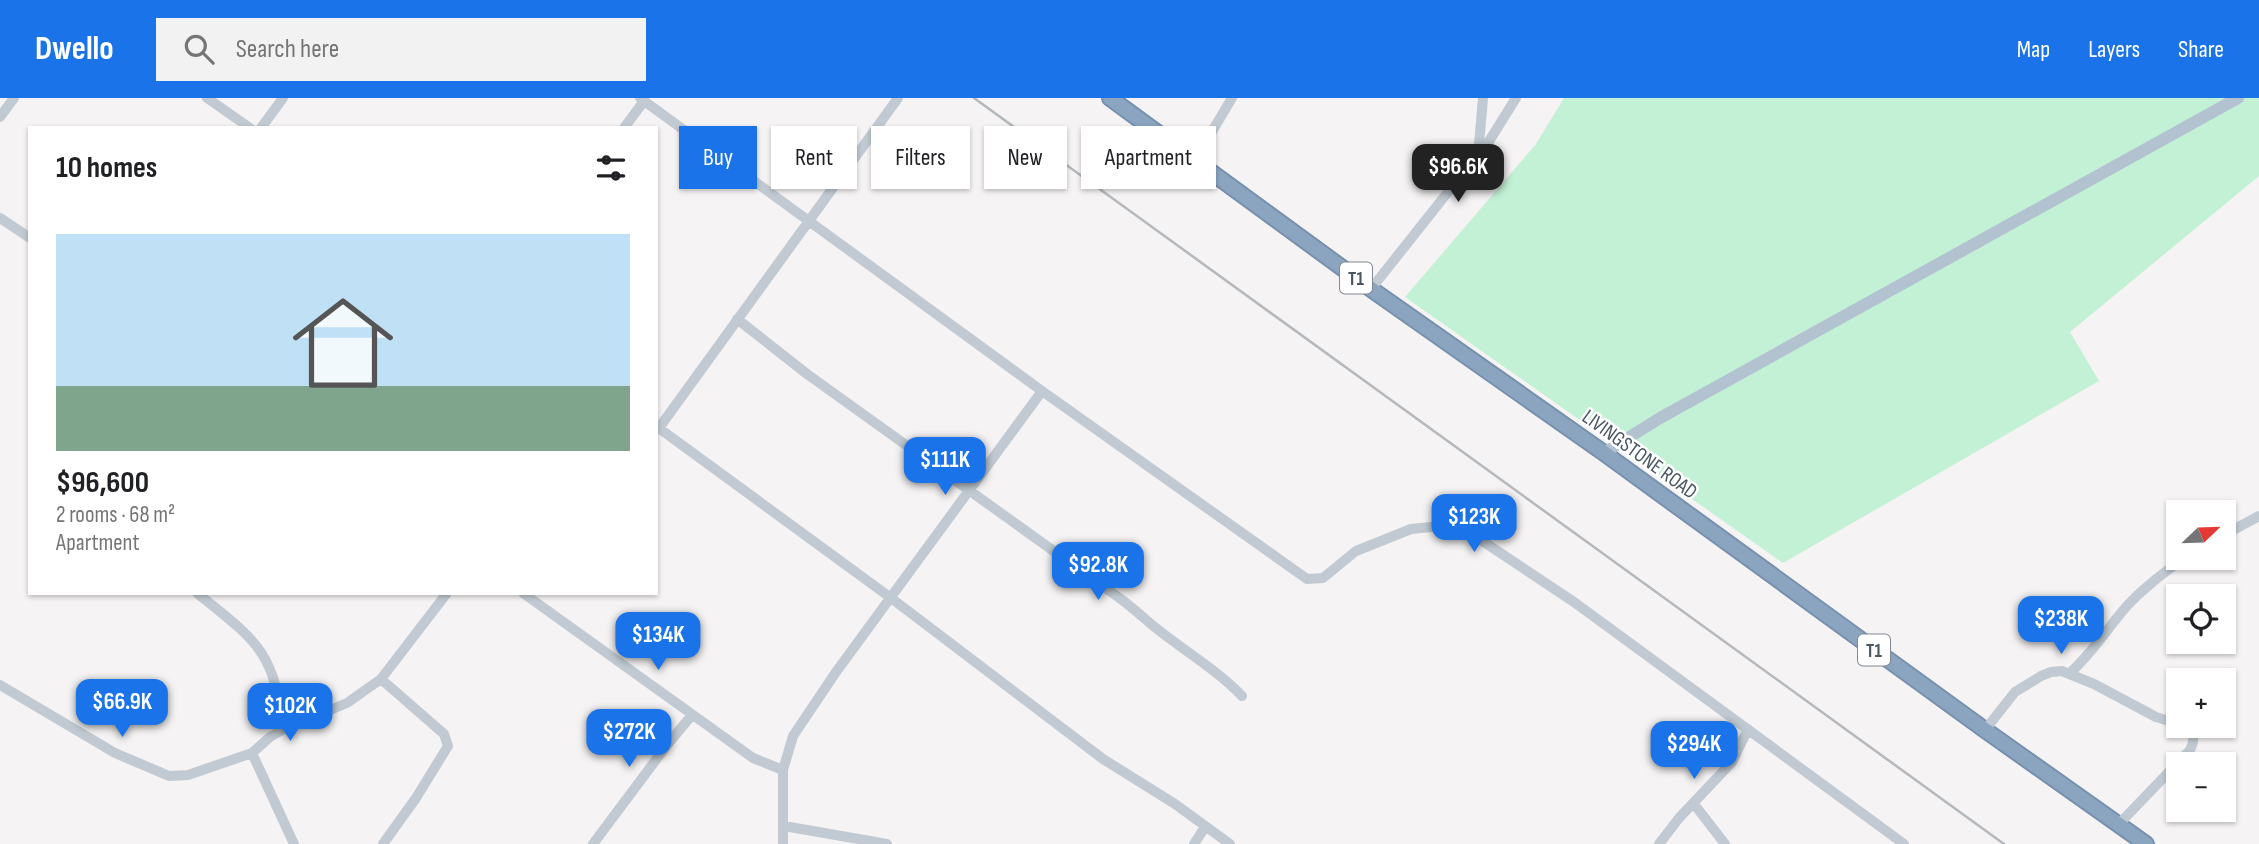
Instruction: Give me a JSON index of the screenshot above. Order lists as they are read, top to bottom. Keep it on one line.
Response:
{"streets":{"highway":["T1","LIVINGSTONE ROAD"]},"north":"top right","page":{"header":"Dwello","search":"Search here","nav":["Map","Layers","Share"],"chip":["Buy","Rent","Filters","New","Apartment"],"heading":"10 homes","price":["$96.6K","$111K","$123K","$92.8K","$238K","$134K","$66.9K","$102K","$272K","$294K"],"list":[{"name":"$96,600","note":"2 rooms · 68 m² · Apartment"}],"map_buttons":["+","−"]}}
